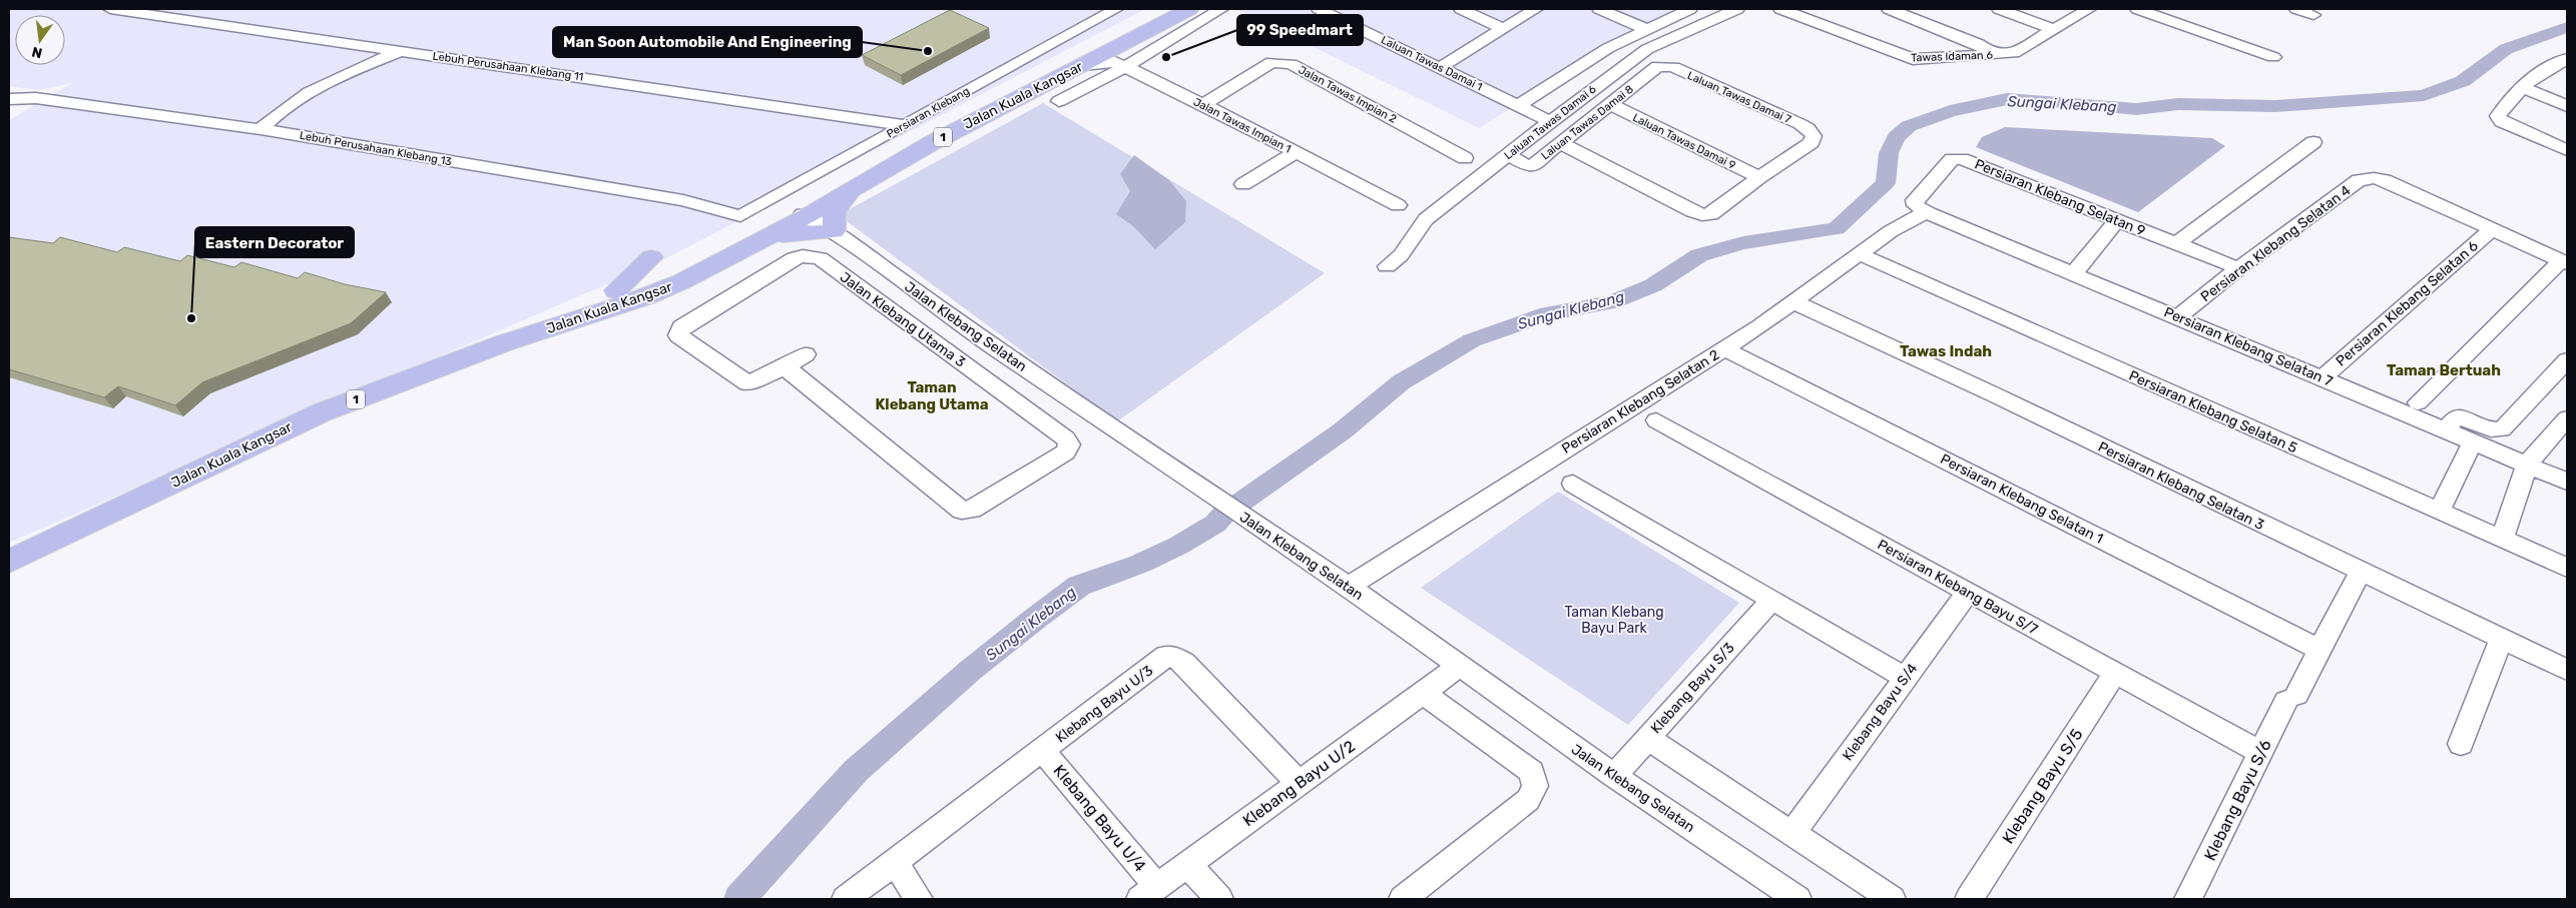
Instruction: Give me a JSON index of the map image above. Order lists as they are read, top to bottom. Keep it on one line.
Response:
{"streets":{"highway":["Jalan Kuala Kangsar","1"],"street":["Tawas Idaman 6","Laluan Tawas Damai 1","Lebuh Perusahaan Klebang 11","Jalan Tawas Impian 2","Laluan Tawas Damai 7","Persiaran Klebang","Laluan Tawas Damai 6","Laluan Tawas Damai 8","Jalan Tawas Impian 1","Laluan Tawas Damai 9","Lebuh Perusahaan Klebang 13","Persiaran Klebang Selatan 9","Persiaran Klebang Selatan 4","Persiaran Klebang Selatan 6","Jalan Klebang Utama 3","Jalan Klebang Selatan","Persiaran Klebang Selatan 7","Persiaran Klebang Selatan 2","Persiaran Klebang Selatan 5","Persiaran Klebang Selatan 3","Persiaran Klebang Selatan 1","Persiaran Klebang Bayu S/7","Klebang Bayu S/3","Klebang Bayu U/3","Klebang Bayu S/4","Klebang Bayu U/2","Klebang Bayu S/5","Klebang Bayu S/6","Klebang Bayu U/4"]},"crossings":[["Laluan Tawas Damai 1","Laluan Tawas Damai 6"],["Lebuh Perusahaan Klebang 11","Persiaran Klebang"],["Jalan Tawas Impian 2","Jalan Tawas Impian 1"],["Jalan Kuala Kangsar","Persiaran Klebang"],["Jalan Kuala Kangsar","Lebuh Perusahaan Klebang 13"],["Jalan Kuala Kangsar","Jalan Klebang Selatan"],["Laluan Tawas Damai 7","Laluan Tawas Damai 8"],["Laluan Tawas Damai 7","Laluan Tawas Damai 9"],["Persiaran Klebang","Lebuh Perusahaan Klebang 13"],["Laluan Tawas Damai 6","Laluan Tawas Damai 8"],["Laluan Tawas Damai 6","Laluan Tawas Damai 9"],["Laluan Tawas Damai 8","Laluan Tawas Damai 9"],["Persiaran Klebang Selatan 9","Persiaran Klebang Selatan 4"],["Persiaran Klebang Selatan 9","Persiaran Klebang Selatan 7"],["Persiaran Klebang Selatan 9","Persiaran Klebang Selatan 2"],["Persiaran Klebang Selatan 4","Persiaran Klebang Selatan 6"],["Persiaran Klebang Selatan 4","Persiaran Klebang Selatan 7"],["Persiaran Klebang Selatan 6","Persiaran Klebang Selatan 7"],["Jalan Klebang Selatan","Persiaran Klebang Selatan 2"],["Jalan Klebang Selatan","Klebang Bayu S/3"],["Jalan Klebang Selatan","Klebang Bayu U/2"],["Persiaran Klebang Selatan 7","Persiaran Klebang Selatan 2"],["Persiaran Klebang Selatan 2","Persiaran Klebang Selatan 5"],["Persiaran Klebang Selatan 2","Persiaran Klebang Selatan 3"],["Persiaran Klebang Selatan 2","Persiaran Klebang Selatan 1"],["Persiaran Klebang Selatan 3","Klebang Bayu S/6"],["Persiaran Klebang Selatan 1","Klebang Bayu S/6"],["Persiaran Klebang Bayu S/7","Klebang Bayu S/4"],["Persiaran Klebang Bayu S/7","Klebang Bayu S/5"],["Persiaran Klebang Bayu S/7","Klebang Bayu S/6"],["Klebang Bayu U/3","Klebang Bayu U/2"],["Klebang Bayu U/3","Klebang Bayu U/4"],["Klebang Bayu U/2","Klebang Bayu U/4"]],"districts":["Tawas Indah","Taman Bertuah","Taman Klebang Utama"],"water":["Sungai Klebang"],"parks":["Taman Klebang Bayu Park"],"places":["Man Soon Automobile And Engineering","99 Speedmart","Eastern Decorator"],"north":"bottom"}
